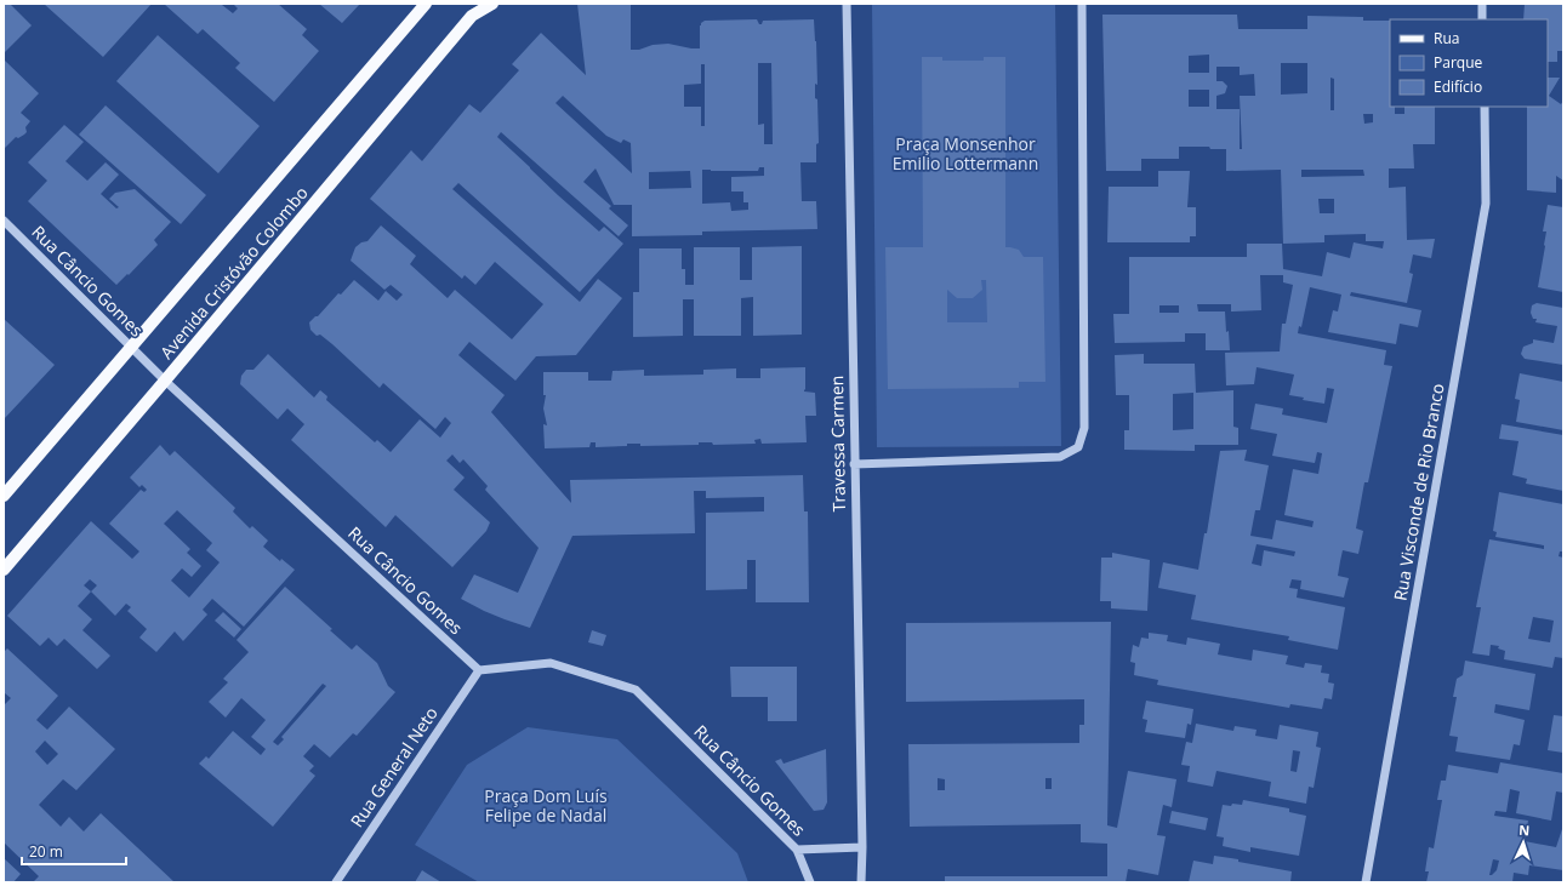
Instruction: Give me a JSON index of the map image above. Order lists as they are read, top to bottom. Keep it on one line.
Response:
{"streets":{"main road":["Avenida Cristóvão Colombo"],"street":["Rua Câncio Gomes","Travessa Carmen","Rua Visconde de Rio Branco","Rua General Neto"]},"crossings":[["Avenida Cristóvão Colombo","Rua Câncio Gomes"],["Rua Câncio Gomes","Rua General Neto"]],"parks":["Praça Monsenhor Emilio Lottermann","Praça Dom Luís Felipe de Nadal"],"legend":["Rua","Parque","Edifício"],"scale_bar":"20 m","north":"top"}
